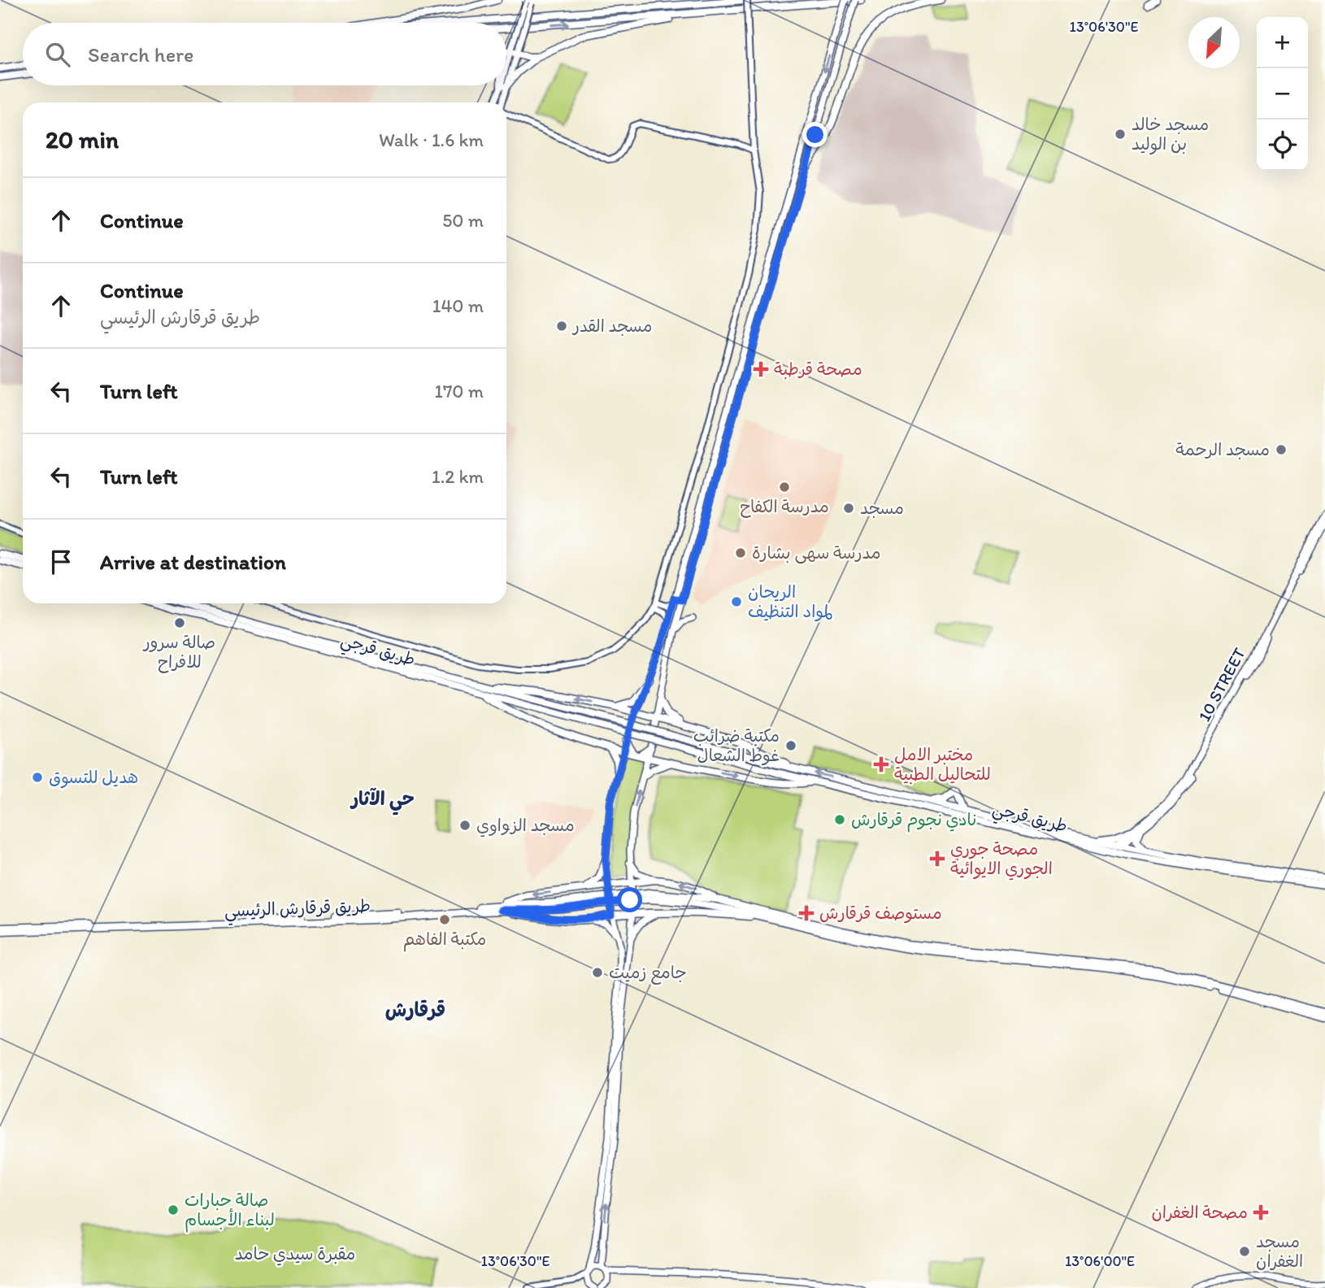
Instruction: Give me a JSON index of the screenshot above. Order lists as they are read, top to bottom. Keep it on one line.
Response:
{"streets":{"main road":["طريق قرجي","10 STREET","طريق قرقارش الرئيسي"]},"crossings":[["طريق قرجي","10 STREET"]],"districts":["حي الآثار","قرقارش"],"parks":["مقبرة سيدي حامد"],"places":{"other":["مسجد خالد بن الوليد","مسجد القدر","مسجد الرحمة","مدرسة الكفاح","مسجد","مدرسة سهى بشارة","الريحان لمواد التنظيف","صالة سرور للافراح","مكتبة ضرائب غوط الشعال","هديل للتسوق","نادي نجوم قرقارش","مسجد الزواوي","مكتبة الفاهم","جامع زميت","صالة حبارات لبناء الأجسام","مسجد الغفران"],"health":["مصحة قرطبة","مختبر الامل للتحاليل الطبية","مصحة جوري الجوري الايوائية","مستوصف قرقارش","مصحة الغفران"]},"north":"bottom left","page":{"map_buttons":["+","−"],"search":"Search here","heading":["20 min","Walk · 1.6 km"],"list":[["Continue","50 m"],["Continue","طريق قرقارش الرئيسي","140 m"],["Turn left","170 m"],["Turn left","1.2 km"],"Arrive at destination"]},"coordinates":["13°06'30\"E","13°06'00\"E"]}
